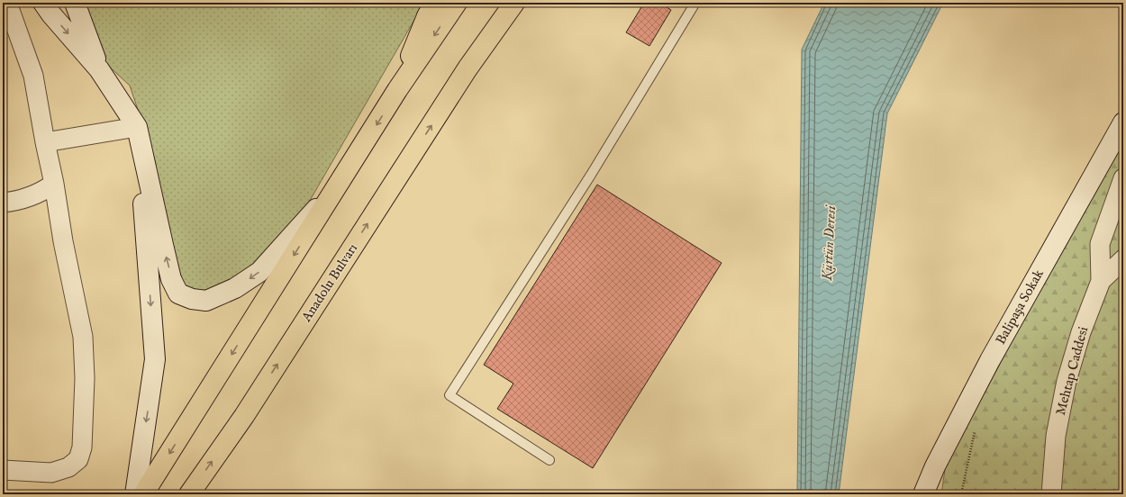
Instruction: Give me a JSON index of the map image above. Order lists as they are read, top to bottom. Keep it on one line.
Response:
{"streets":{"highway":["Anadolu Bulvarı"],"main road":["Balipaşa Sokak"],"street":["Mehtap Caddesi"]},"water":["Kürtün Deresi"]}
